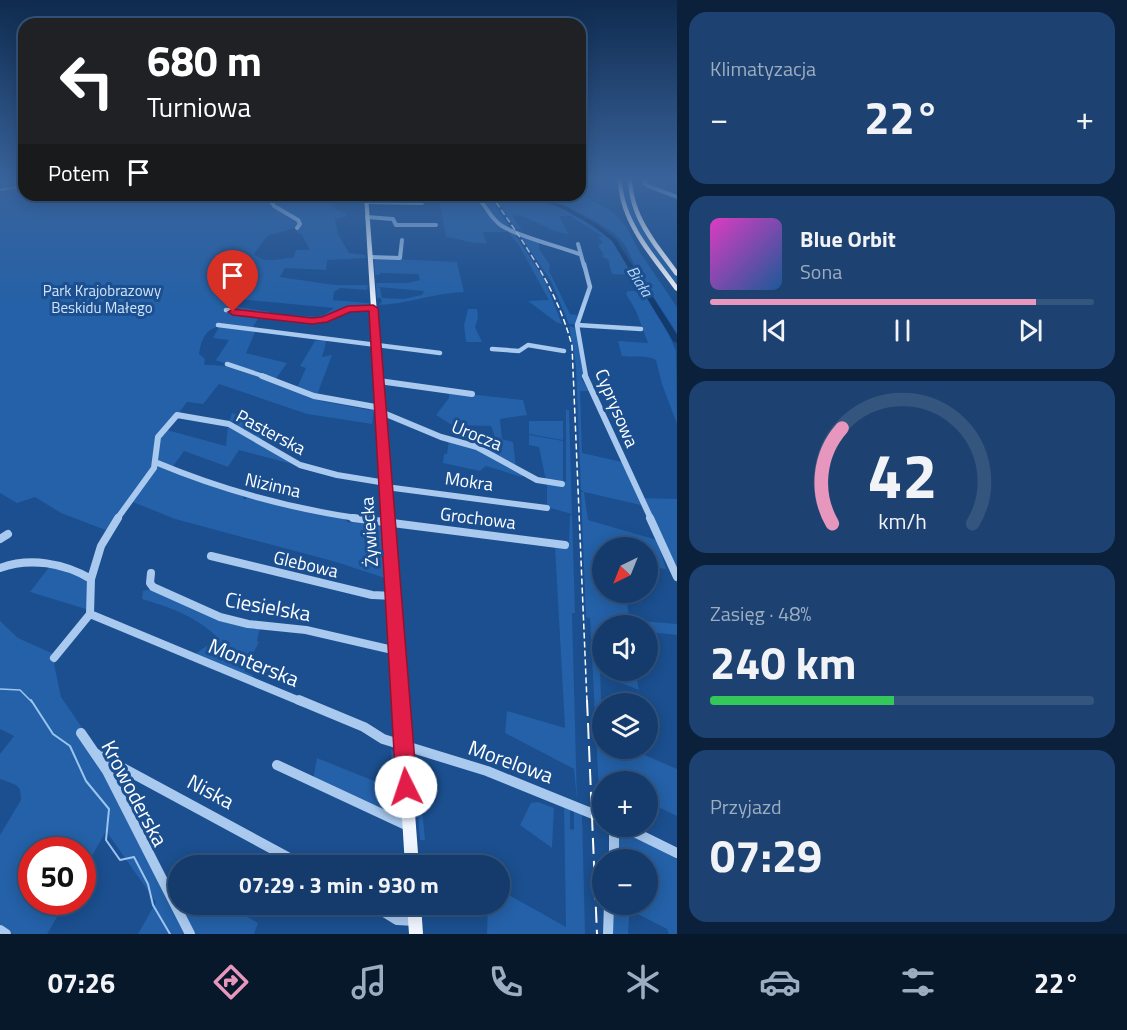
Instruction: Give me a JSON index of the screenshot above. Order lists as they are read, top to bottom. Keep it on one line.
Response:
{"streets":{"main road":["Żywiecka"],"street":["Cyprysowa","Pasterska","Urocza","Mokra","Nizinna","Grochowa","Glebowa","Ciesielska","Monterska","Morelowa","Niska","Krowoderska"]},"crossings":[["Pasterska","Mokra"],["Pasterska","Nizinna"],["Pasterska","Żywiecka"],["Urocza","Żywiecka"],["Mokra","Żywiecka"],["Nizinna","Grochowa"],["Nizinna","Żywiecka"],["Grochowa","Żywiecka"],["Żywiecka","Glebowa"],["Żywiecka","Ciesielska"],["Żywiecka","Monterska"],["Żywiecka","Morelowa"],["Monterska","Morelowa"],["Niska","Krowoderska"]],"water":["Biała"],"parks":["Park Krajobrazowy Beskidu Małego"],"north":"bottom left","page":{"tile":["Klimatyzacja",["Zasięg · 48%","240 km"],["Przyjazd","07:29"]],"turn":["680 m","Turniowa"],"heat":["−","22°","+"],"then":"Potem","song":["Blue Orbit","Sona"],"map_buttons":["+","−"],"limit":"50","trip":"07:29 · 3 min · 930 m","tabs":["07:26","22°"],"gauge":["42","km/h"]}}
